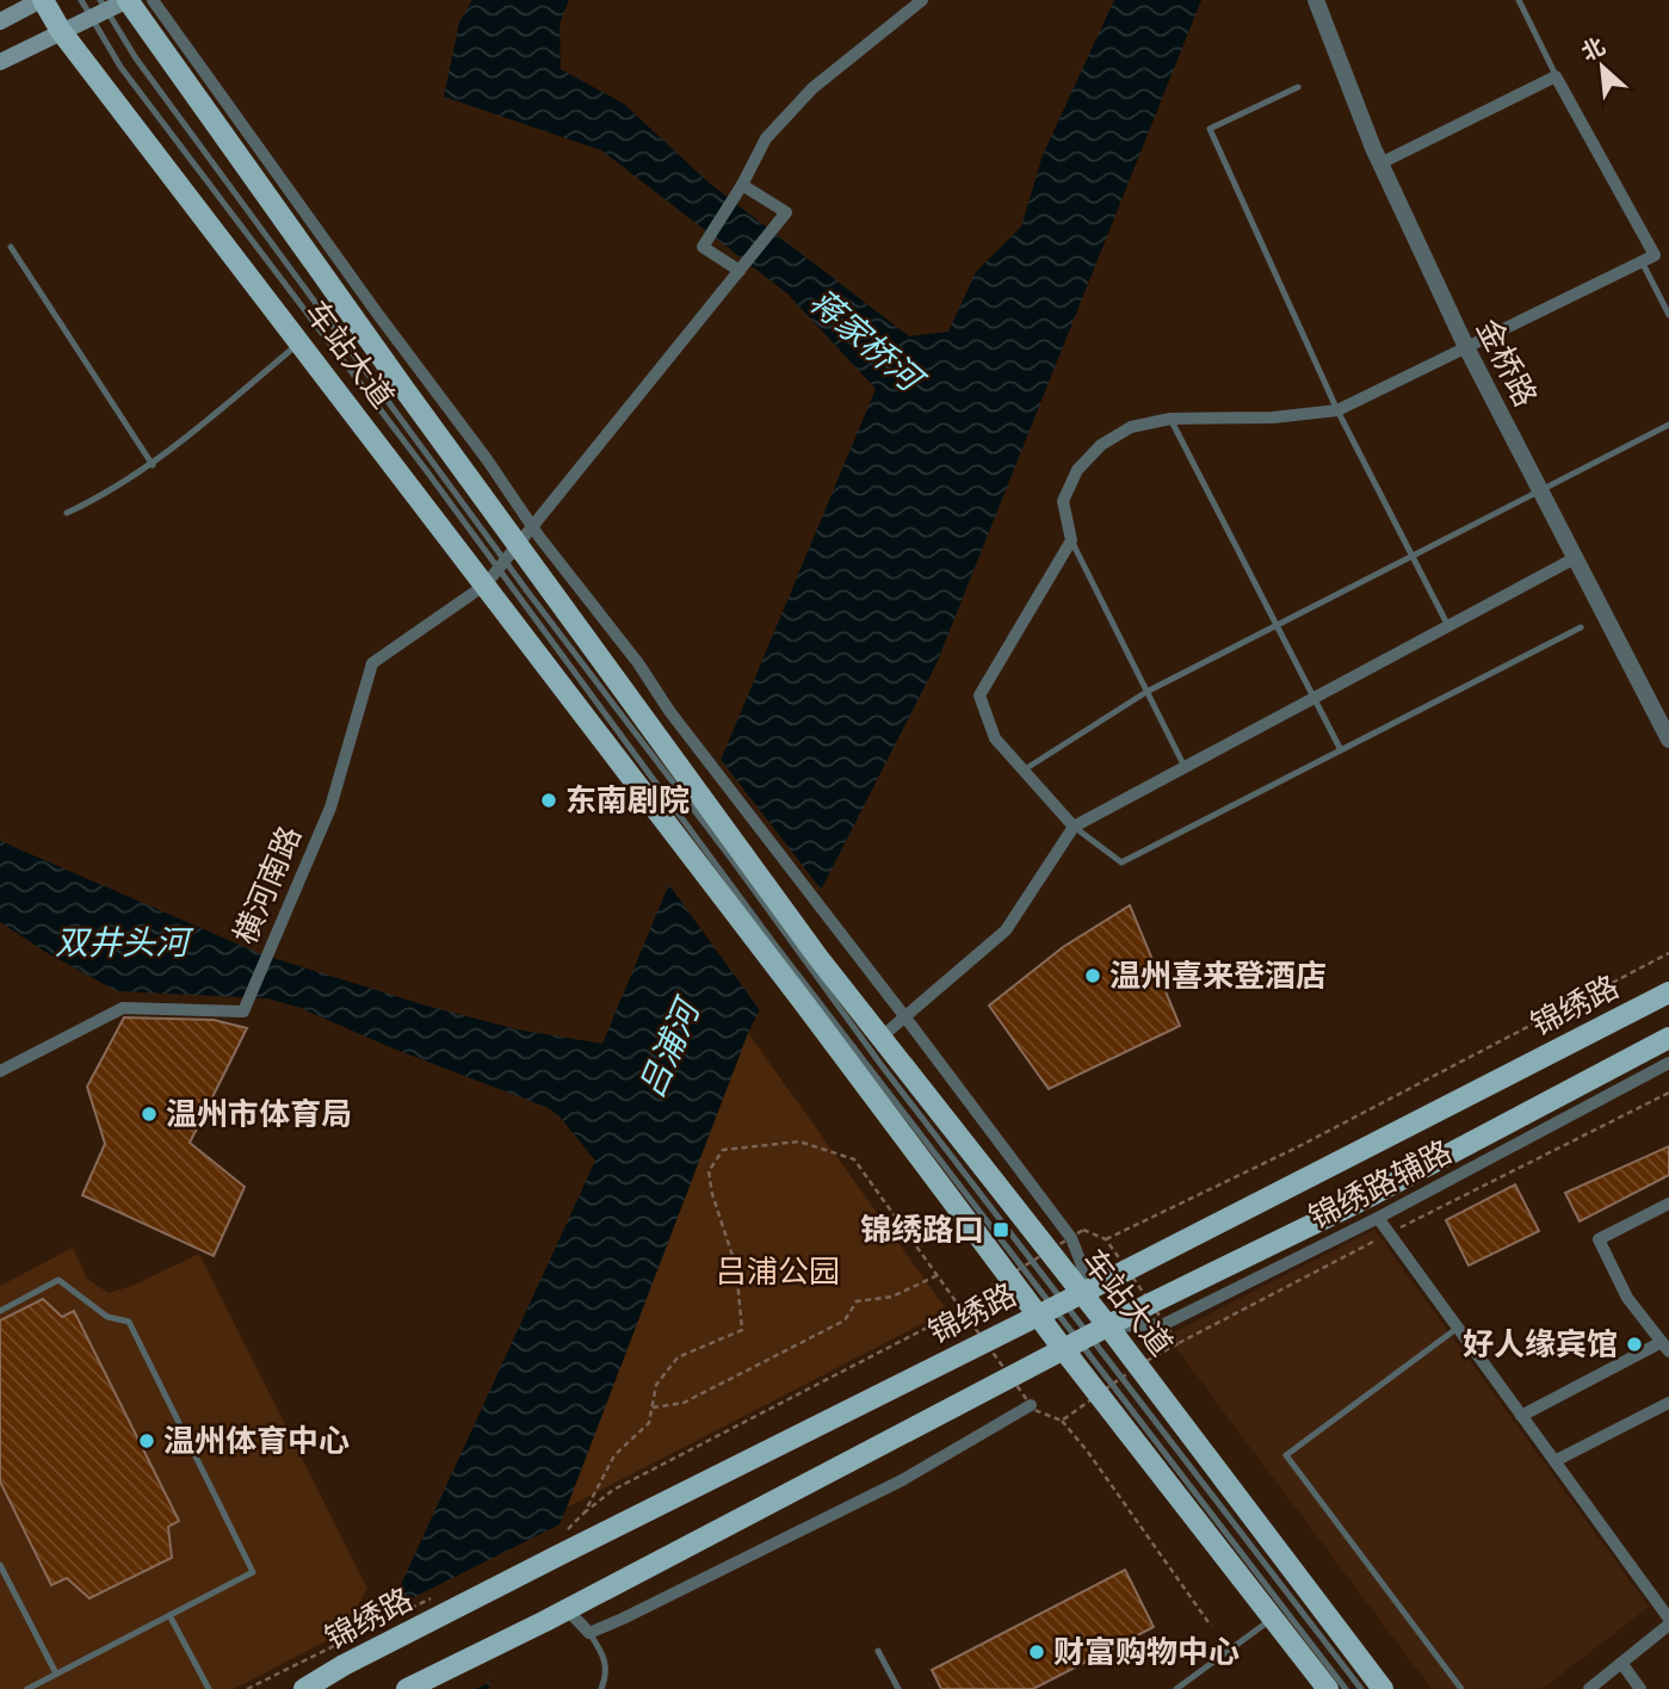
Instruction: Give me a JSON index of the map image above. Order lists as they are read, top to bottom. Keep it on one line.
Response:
{"streets":{"main road":["车站大道","锦绣路"],"street":["金桥路","横河南路","锦绣路辅路"]},"crossings":[["车站大道","横河南路"],["车站大道","锦绣路"],["车站大道","锦绣路辅路"]],"water":["蒋家桥河","双井头河","吕浦河"],"parks":["吕浦公园"],"places":{"other":["东南剧院","温州喜来登酒店","温州市体育局","好人缘宾馆","温州体育中心","财富购物中心"],"transit":["锦绣路口"]},"north":"top left"}
